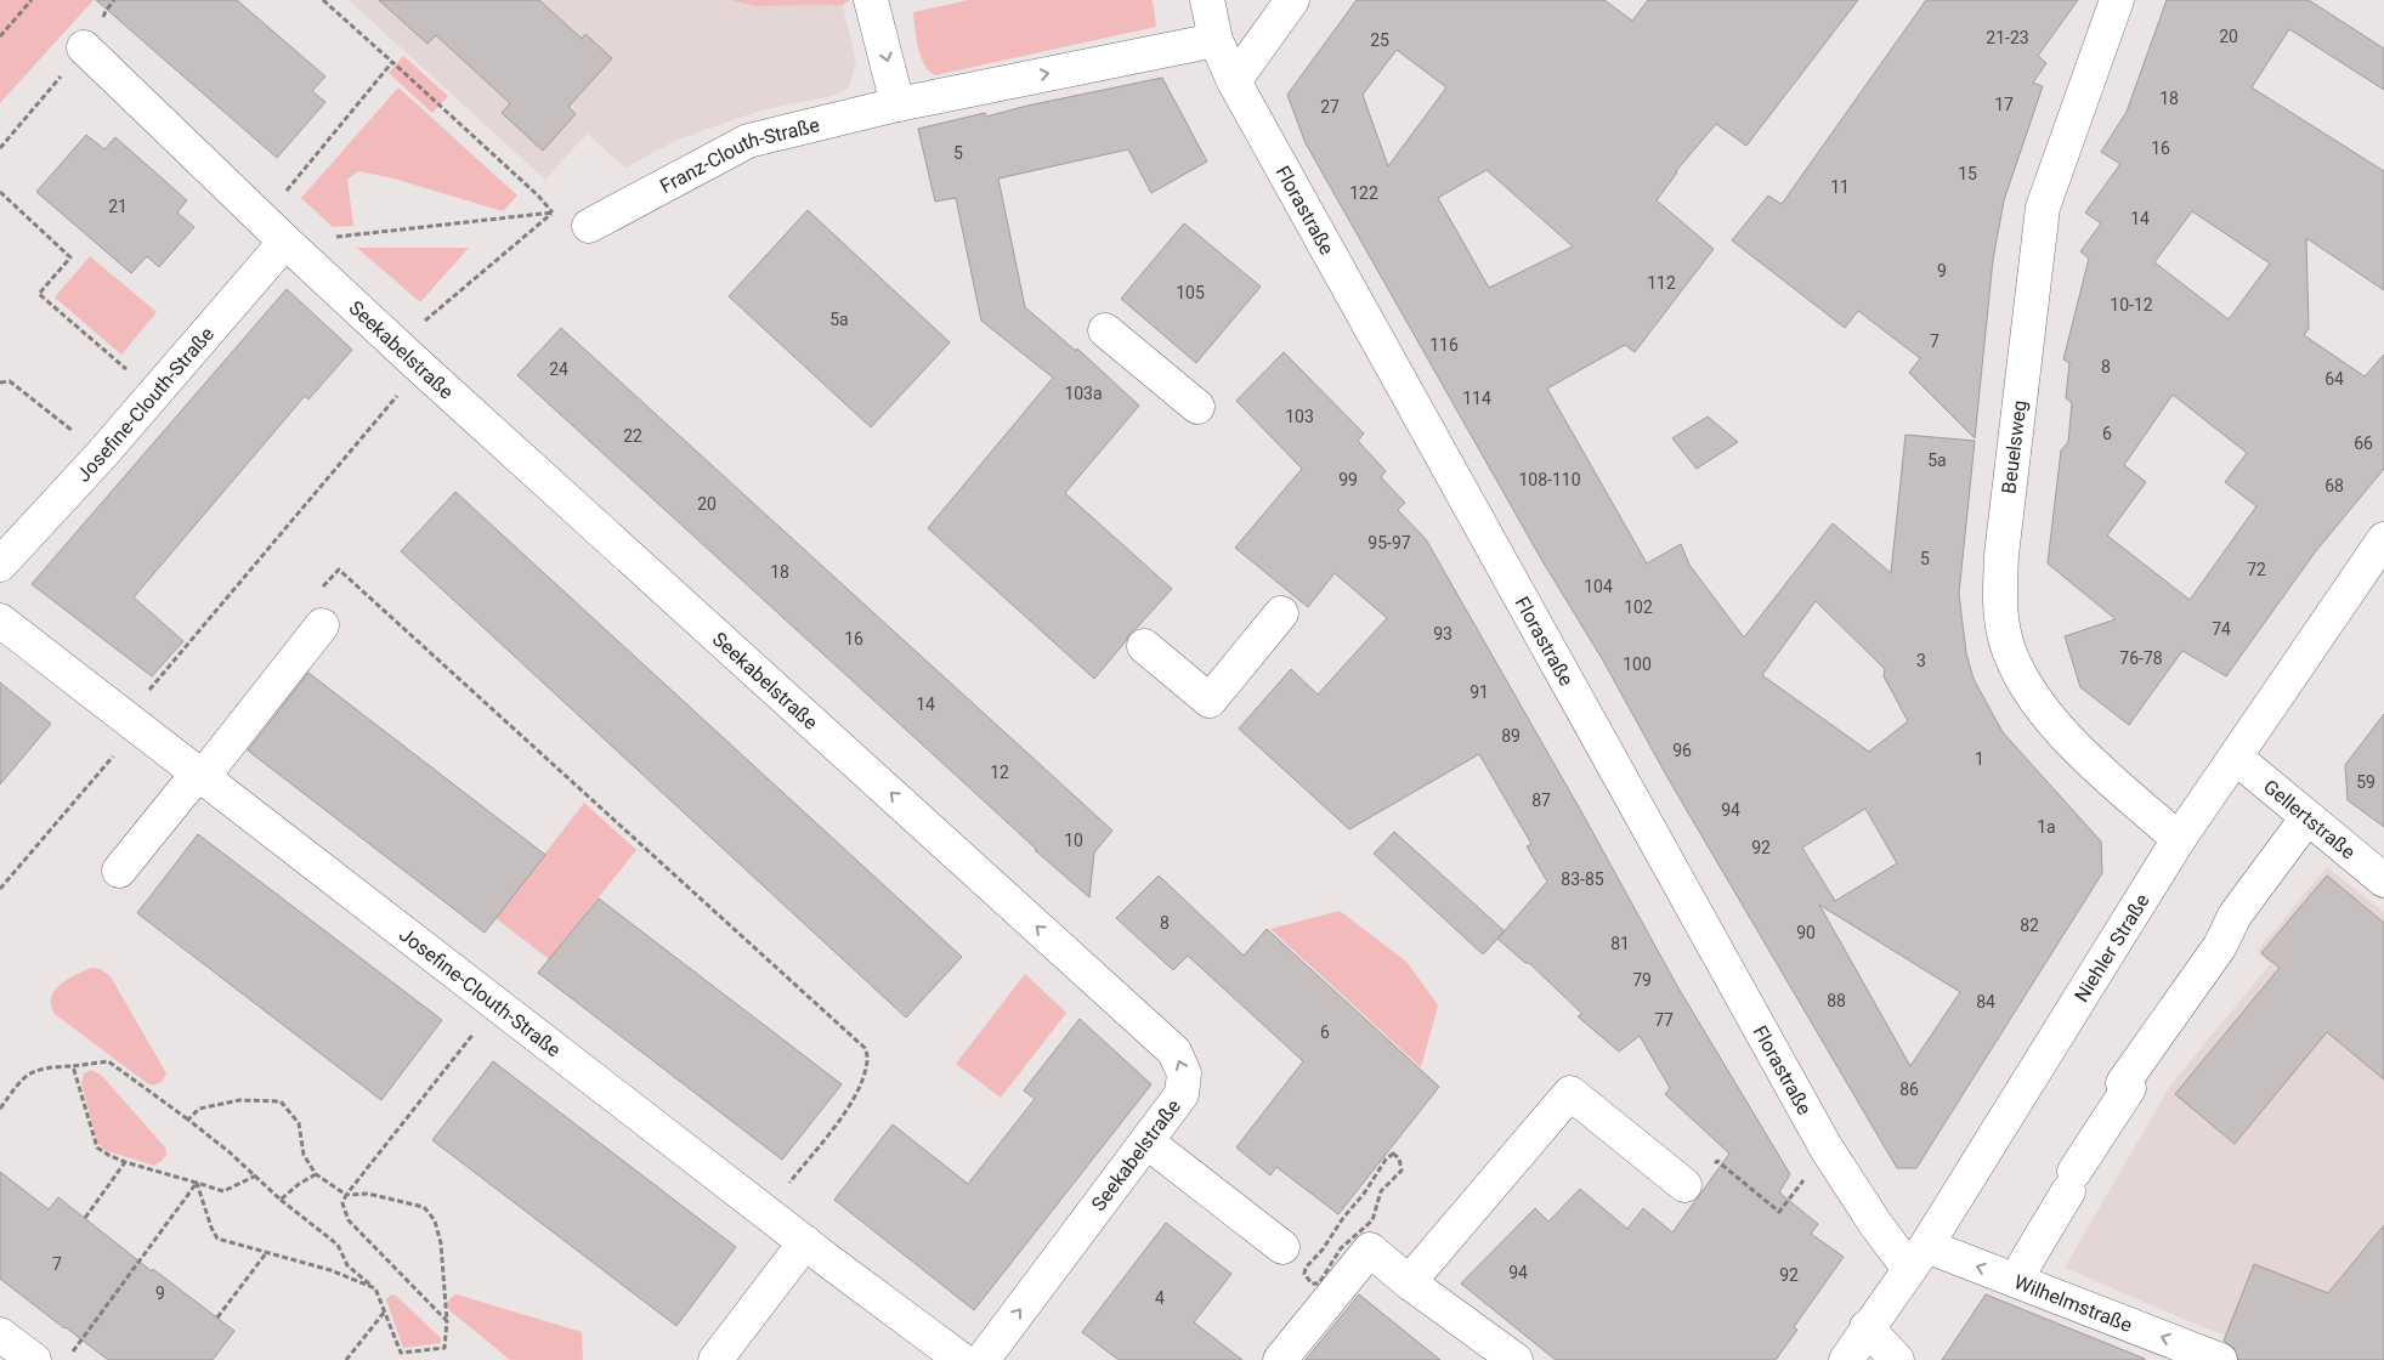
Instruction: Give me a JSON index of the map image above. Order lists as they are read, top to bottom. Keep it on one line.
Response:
{"streets":{"street":["Franz-Clouth-Straße","Florastraße","Seekabelstraße","Josefine-Clouth-Straße","Beuelsweg","Gellertstraße","Niehler Straße","Wilhelmstraße"]},"crossings":[["Franz-Clouth-Straße","Florastraße"],["Florastraße","Niehler Straße"],["Florastraße","Wilhelmstraße"],["Seekabelstraße","Josefine-Clouth-Straße"],["Beuelsweg","Niehler Straße"],["Gellertstraße","Niehler Straße"],["Niehler Straße","Wilhelmstraße"]],"one_way":["Franz-Clouth-Straße","Seekabelstraße","Wilhelmstraße"],"house_numbers":["20","21-23","25","18","17","27","16","5","15","11","122","21","14","9","112","105","10-12","5a","7","116","8","24","64","103a","114","103","6","22","66","5a","99","108-110","68","20","95-97","5","72","18","104","102","74","93","16","76-78","3","100","91","14","89","96","1","12","59","87","94","1a","10","92","83-85","8","82","90","81","79","88","84","77","6","86","7","94","92","9","4"]}
